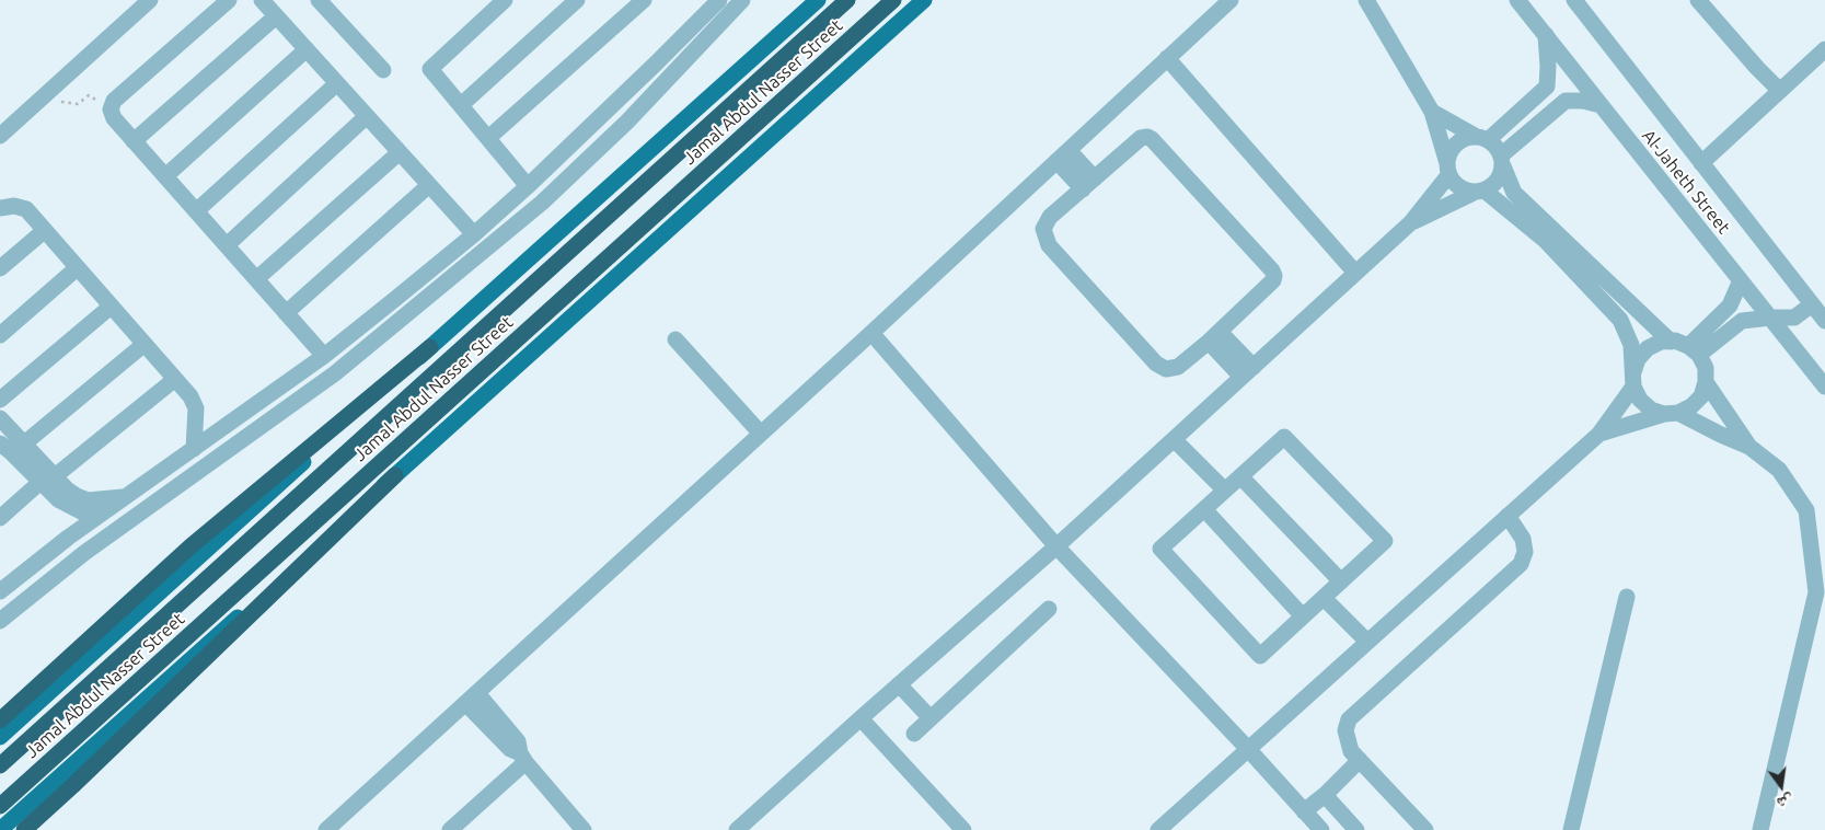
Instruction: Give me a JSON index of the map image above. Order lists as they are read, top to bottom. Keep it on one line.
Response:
{"streets":{"highway":["Jamal Abdul Nasser Street"],"street":["Al-Jaheth Street"]},"north":"bottom"}
